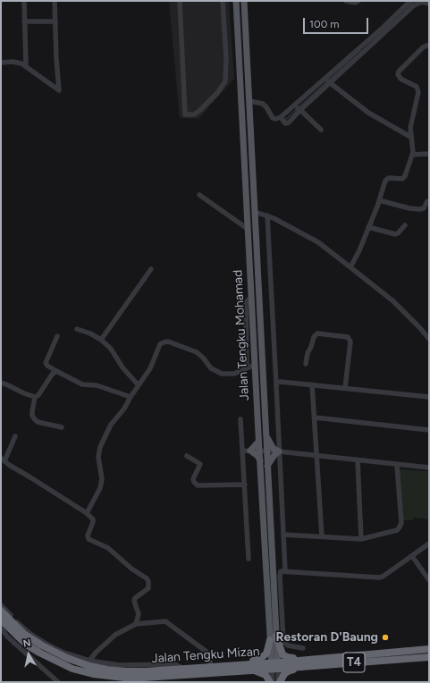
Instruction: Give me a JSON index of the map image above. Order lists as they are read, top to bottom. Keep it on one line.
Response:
{"streets":{"highway":["Jalan Tengku Mizan","T4"],"main road":["Jalan Tengku Mohamad"]},"crossings":[["Jalan Tengku Mohamad","Jalan Tengku Mizan"]],"places":["Restoran D'Baung"],"scale_bar":"100 m","north":"top"}
